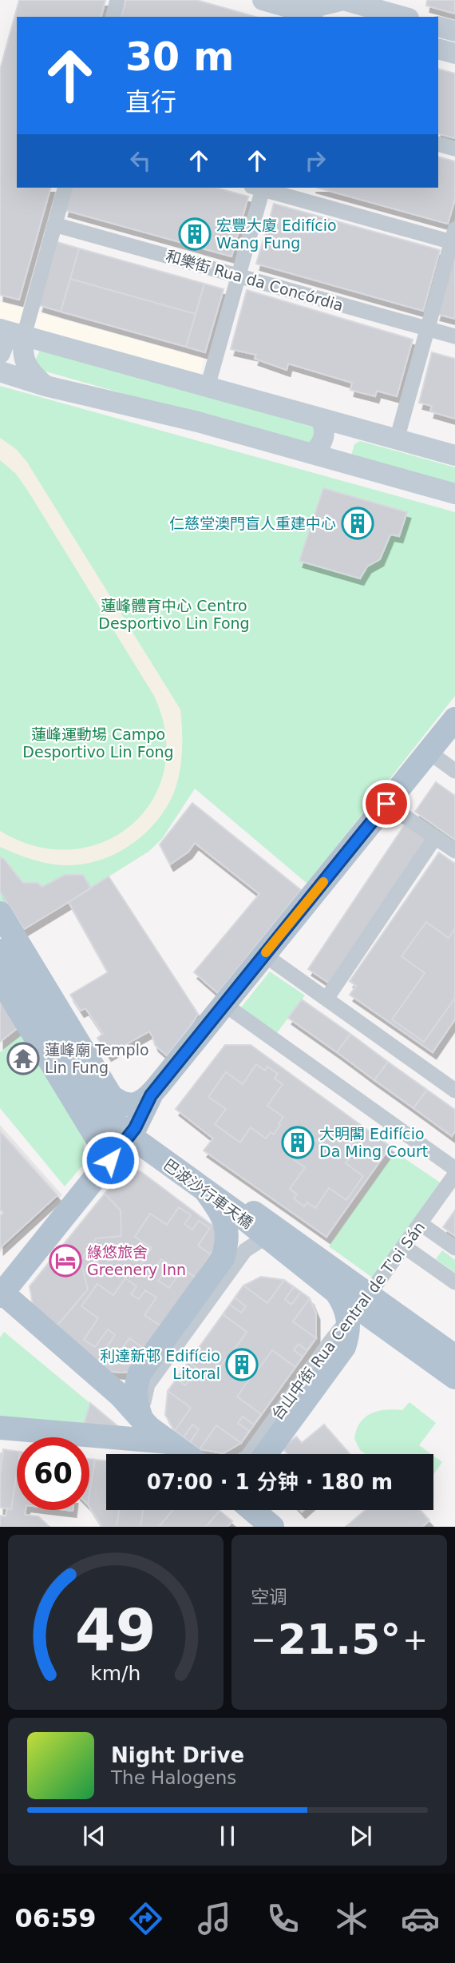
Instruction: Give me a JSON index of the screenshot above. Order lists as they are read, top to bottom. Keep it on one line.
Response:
{"streets":{"main road":["巴波沙行車天橋"],"street":["和樂街 Rua da Concórdia","台山中街 Rua Central de T'oi Sán"]},"parks":["蓮峰體育中心 Centro Desportivo Lin Fong","蓮峰運動場 Campo Desportivo Lin Fong"],"places":{"building":["宏豐大廈 Edifício Wang Fung","仁慈堂澳門盲人重建中心","大明閣 Edifício Da Ming Court","利達新邨 Edifício Litoral"],"temple":["蓮峰廟 Templo Lin Fung"],"hotel":["綠悠旅舍 Greenery Inn"]},"page":{"turn":["30 m","直行"],"limit":"60","trip":"07:00 · 1 分钟 · 180 m","tile":"空调","heat":["−","21.5°","+"],"song":["Night Drive","The Halogens"],"tabs":"06:59","gauge":["49","km/h"]}}
